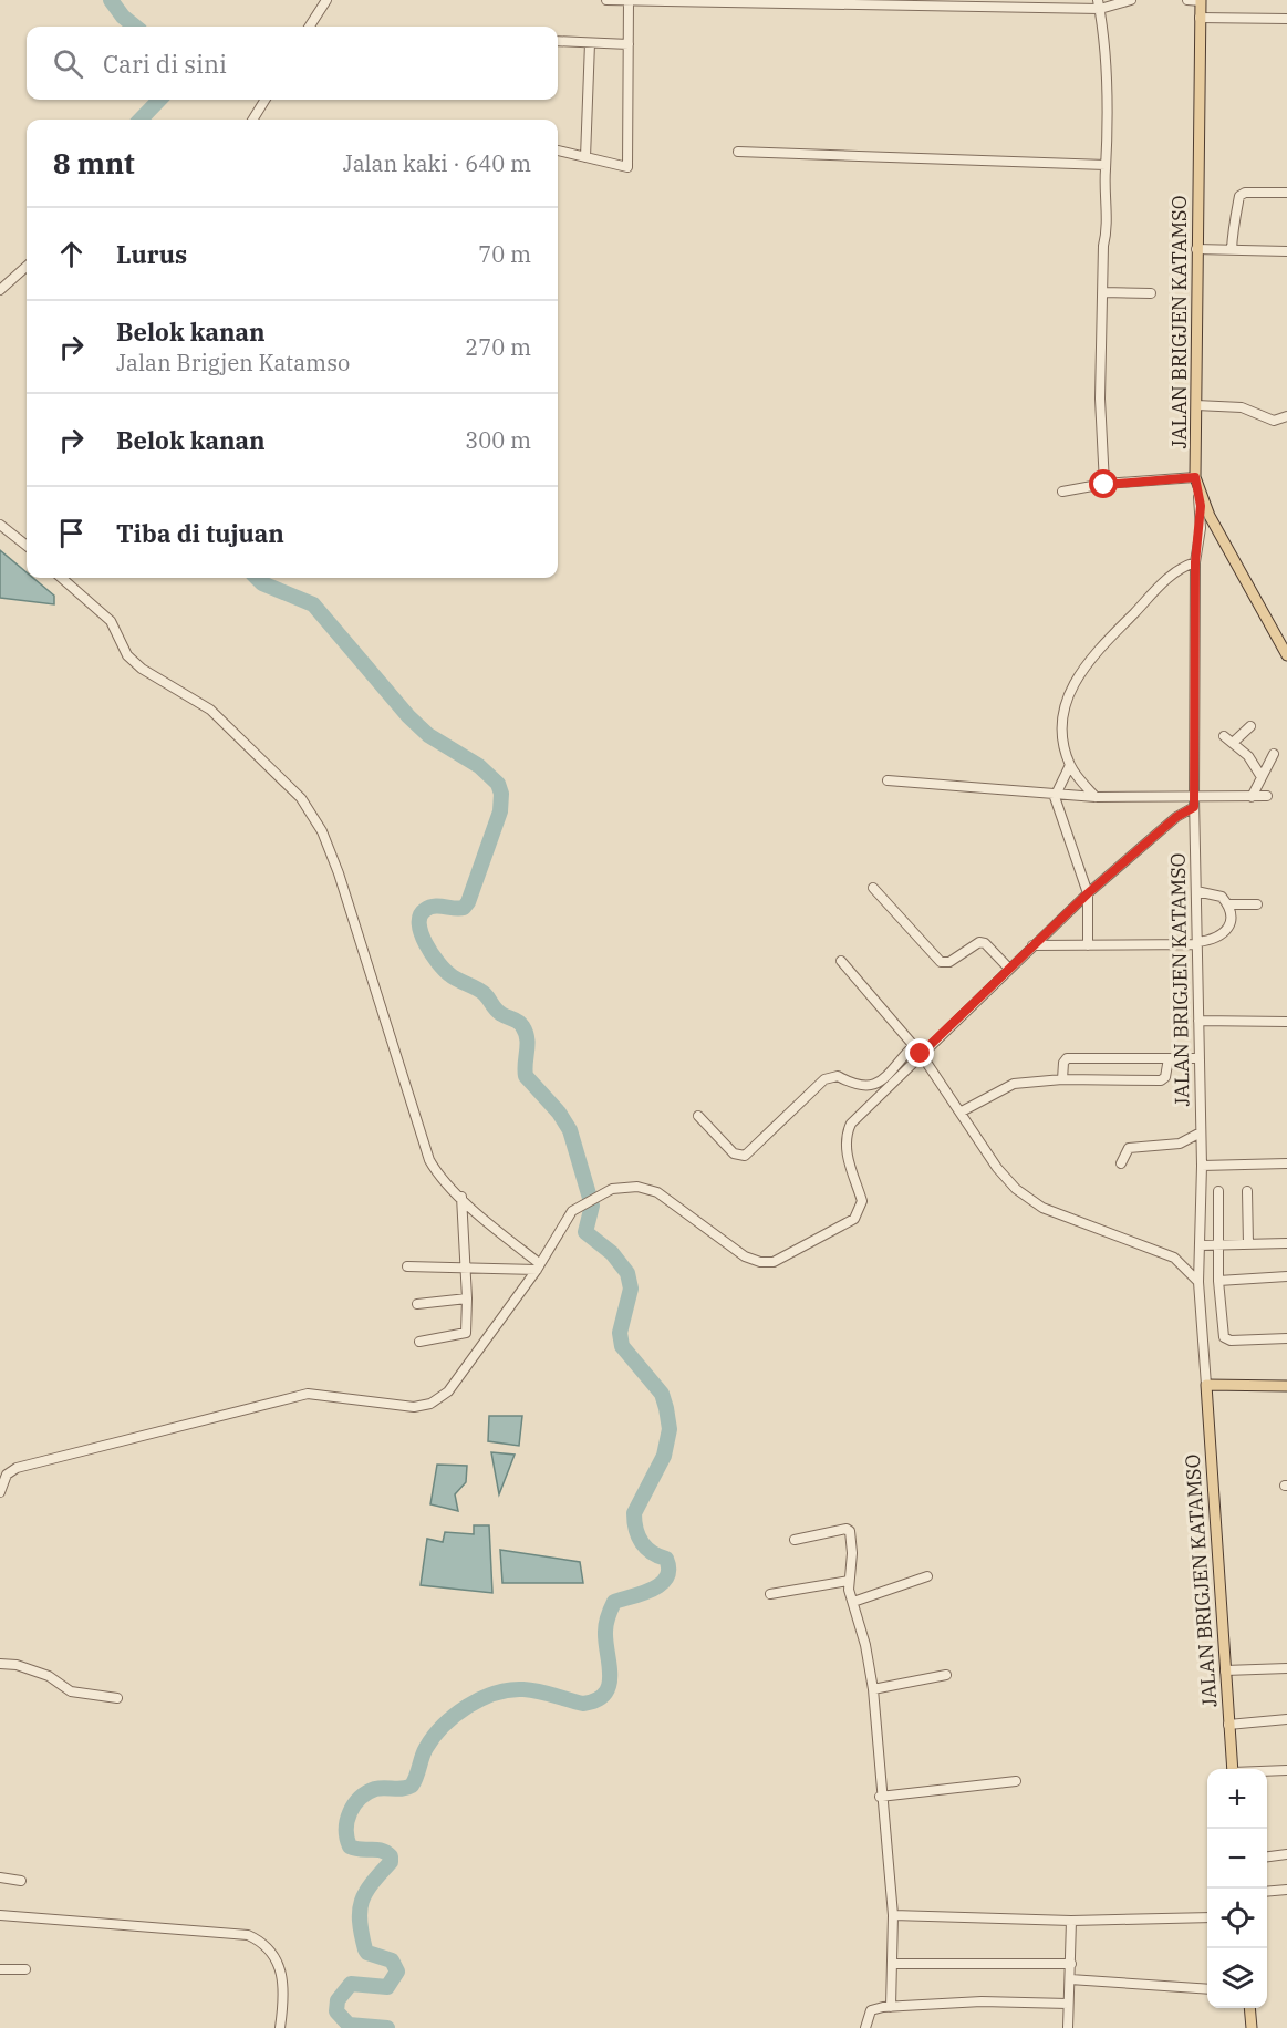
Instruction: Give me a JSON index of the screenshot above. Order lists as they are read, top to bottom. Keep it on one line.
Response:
{"streets":{"main road":["JALAN BRIGJEN KATAMSO"]},"page":{"search":"Cari di sini","heading":["8 mnt","Jalan kaki · 640 m"],"list":[["Lurus","70 m"],["Belok kanan","Jalan Brigjen Katamso","270 m"],["Belok kanan","300 m"],"Tiba di tujuan"],"map_buttons":["+","−"]}}
